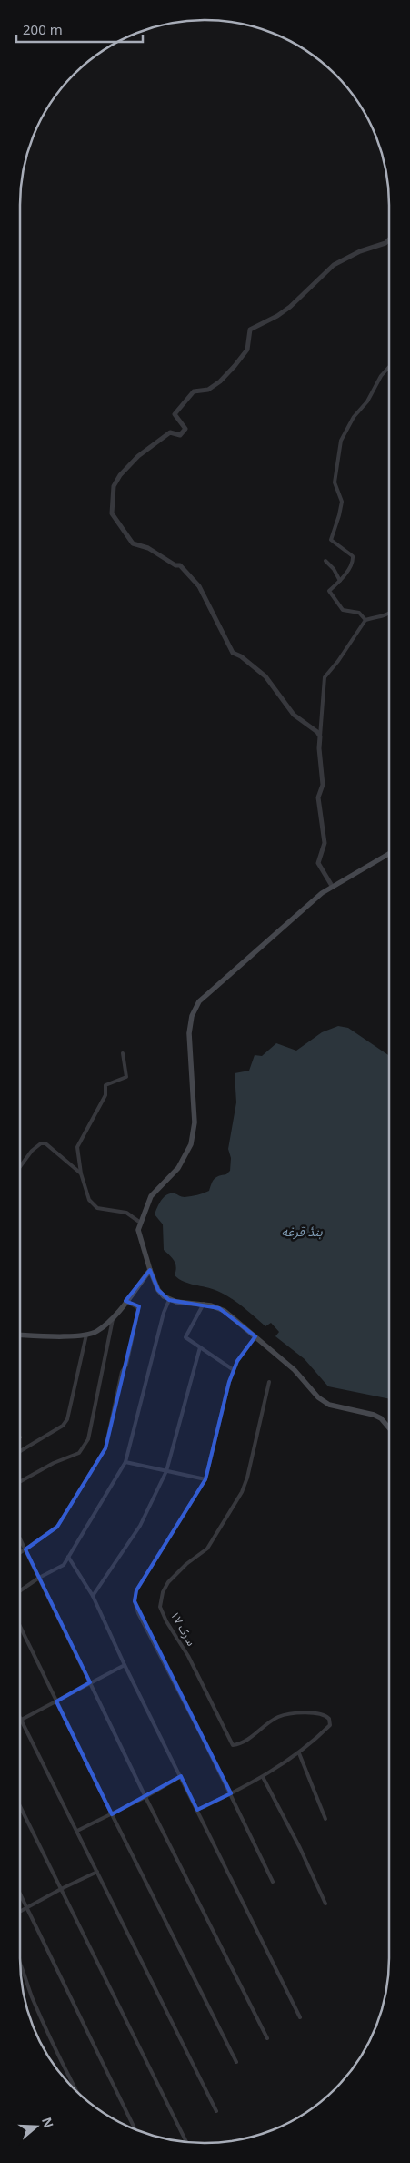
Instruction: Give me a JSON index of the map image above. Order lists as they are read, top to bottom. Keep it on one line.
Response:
{"streets":{"street":["سرک ۱۷"]},"water":["بندٔ قرغه"],"scale_bar":"200 m","north":"right"}
